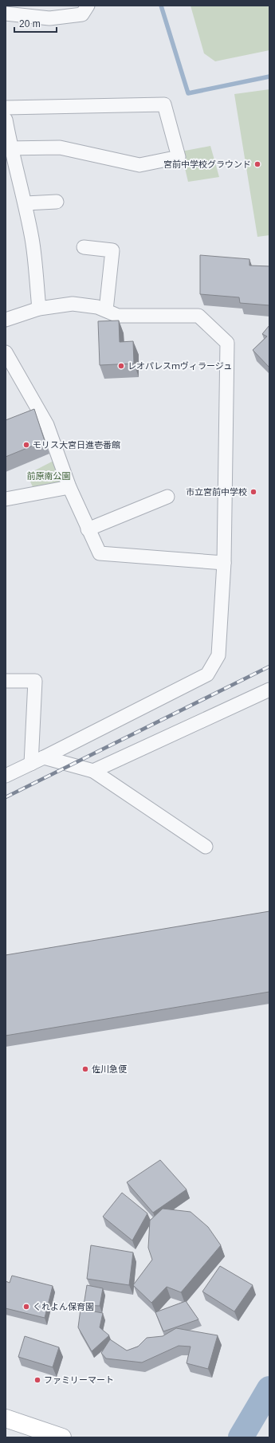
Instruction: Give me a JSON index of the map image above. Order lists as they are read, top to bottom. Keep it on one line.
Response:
{"parks":["前原南公園"],"places":["宮前中学校グラウンド","レオパレスｍヴィラージュ","モリス大宮日進壱番館","市立宮前中学校","佐川急便","くれよん保育園","ファミリーマート"],"scale_bar":"20 m"}
